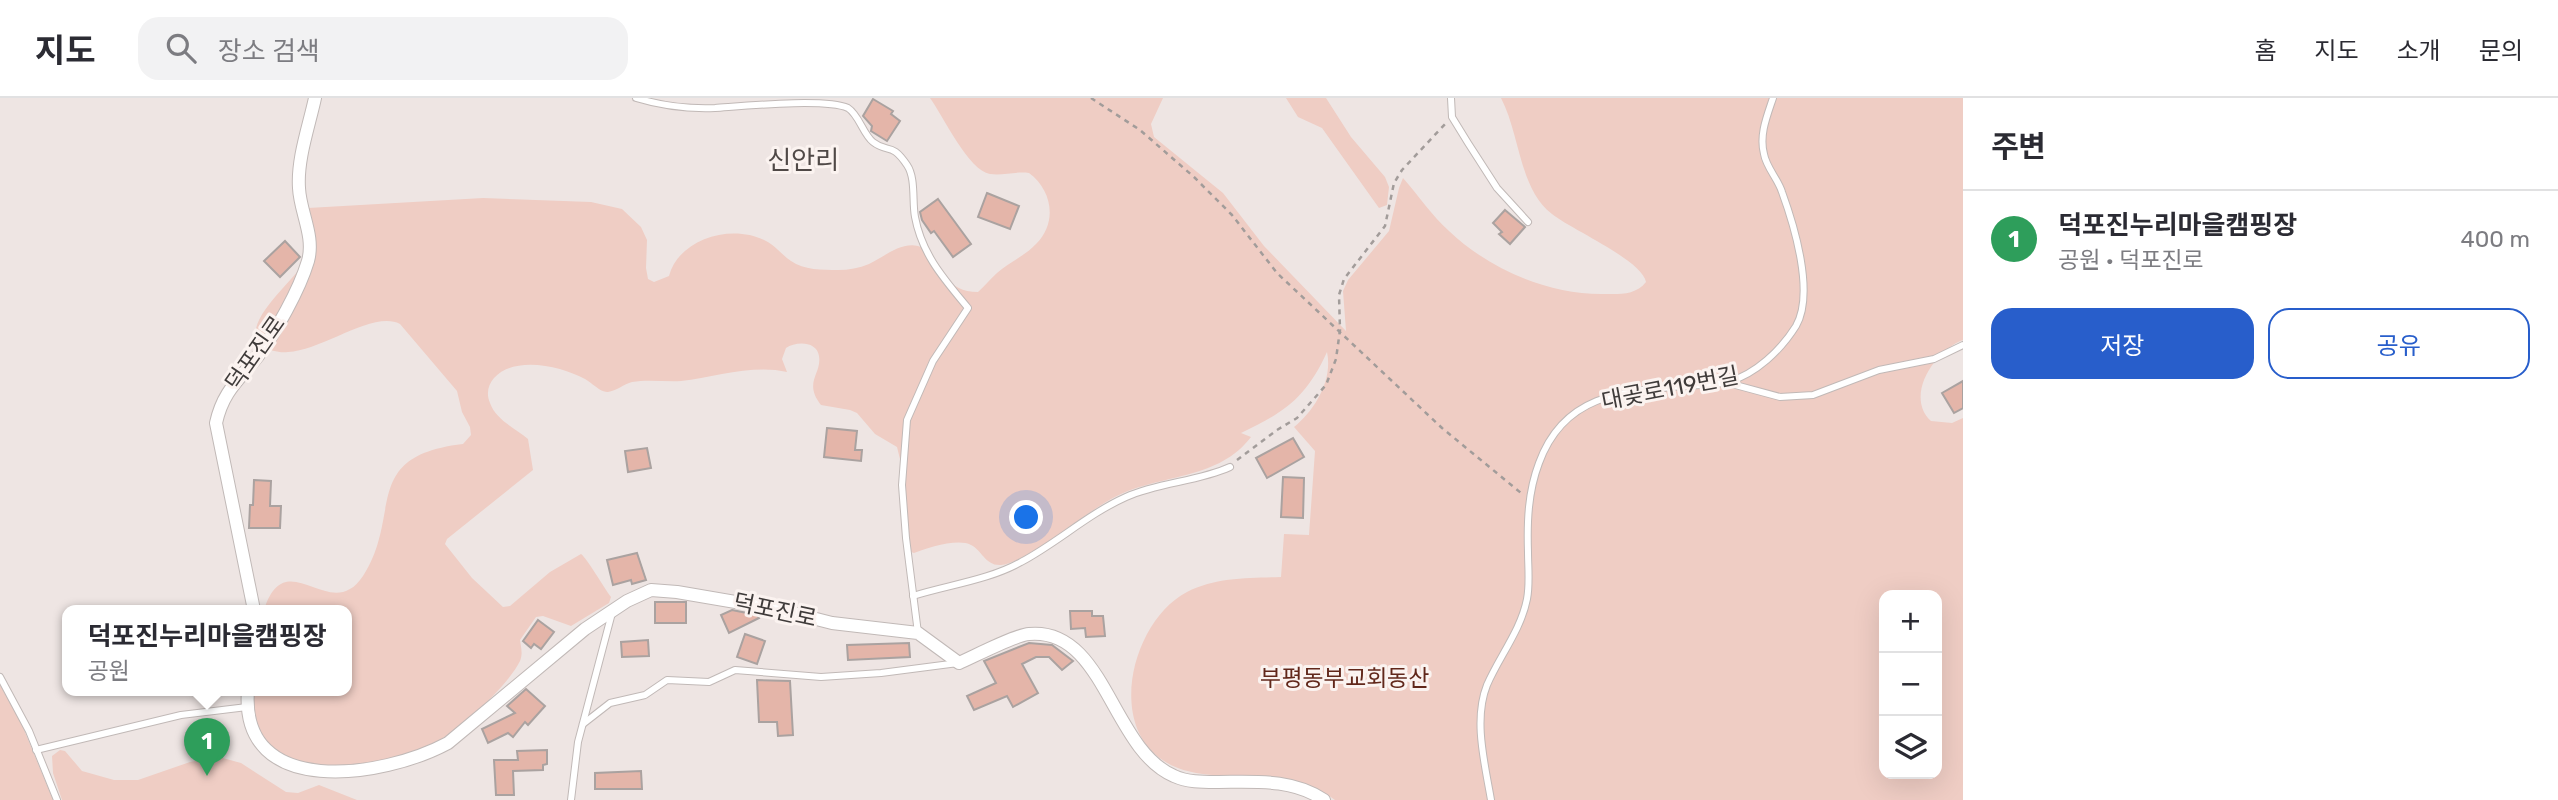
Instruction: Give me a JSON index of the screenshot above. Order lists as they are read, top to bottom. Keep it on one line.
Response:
{"streets":{"street":["덕포진로"],"lane":["대곶로119번길"]},"districts":["신안리"],"parks":["부평동부교회동산"],"page":{"header":"지도","search":"장소 검색","nav":["홈","지도","소개","문의"],"heading":"주변","list":[{"mark":"1","name":"덕포진누리마을캠핑장","note":"공원 · 덕포진로","value":"400 m"}],"buttons":["저장","공유"],"map_buttons":["+","−"],"popup":["덕포진누리마을캠핑장","공원"],"pins":"1"}}
